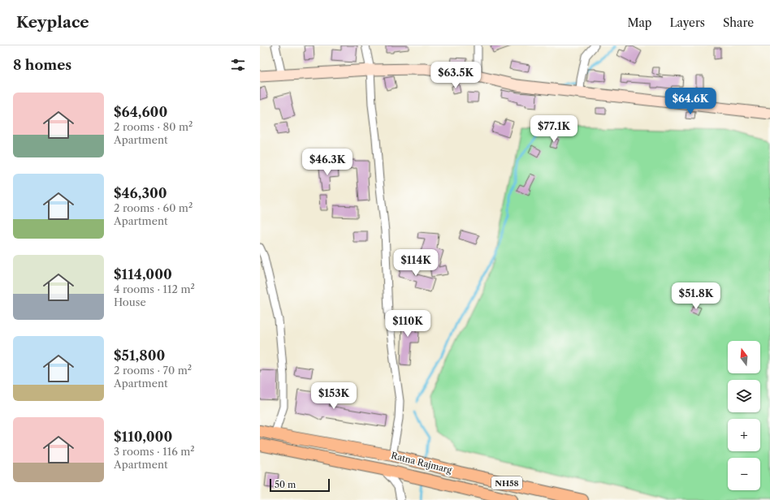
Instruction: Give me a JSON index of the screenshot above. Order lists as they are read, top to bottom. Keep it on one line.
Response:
{"streets":{"main road":["Ratna Rajmarg","NH58"]},"scale_bar":"50 m","north":"top","page":{"header":"Keyplace","nav":["Map","Layers","Share"],"heading":"8 homes","price":["$63.5K","$64.6K","$77.1K","$46.3K","$114K","$51.8K","$110K","$153K"],"list":[{"name":"$64,600","note":"2 rooms · 80 m² · Apartment"},{"name":"$46,300","note":"2 rooms · 60 m² · Apartment"},{"name":"$114,000","note":"4 rooms · 112 m² · House"},{"name":"$51,800","note":"2 rooms · 70 m² · Apartment"},{"name":"$110,000","note":"3 rooms · 116 m² · Apartment"}],"map_buttons":["+","−"],"scale":"50 m"}}
